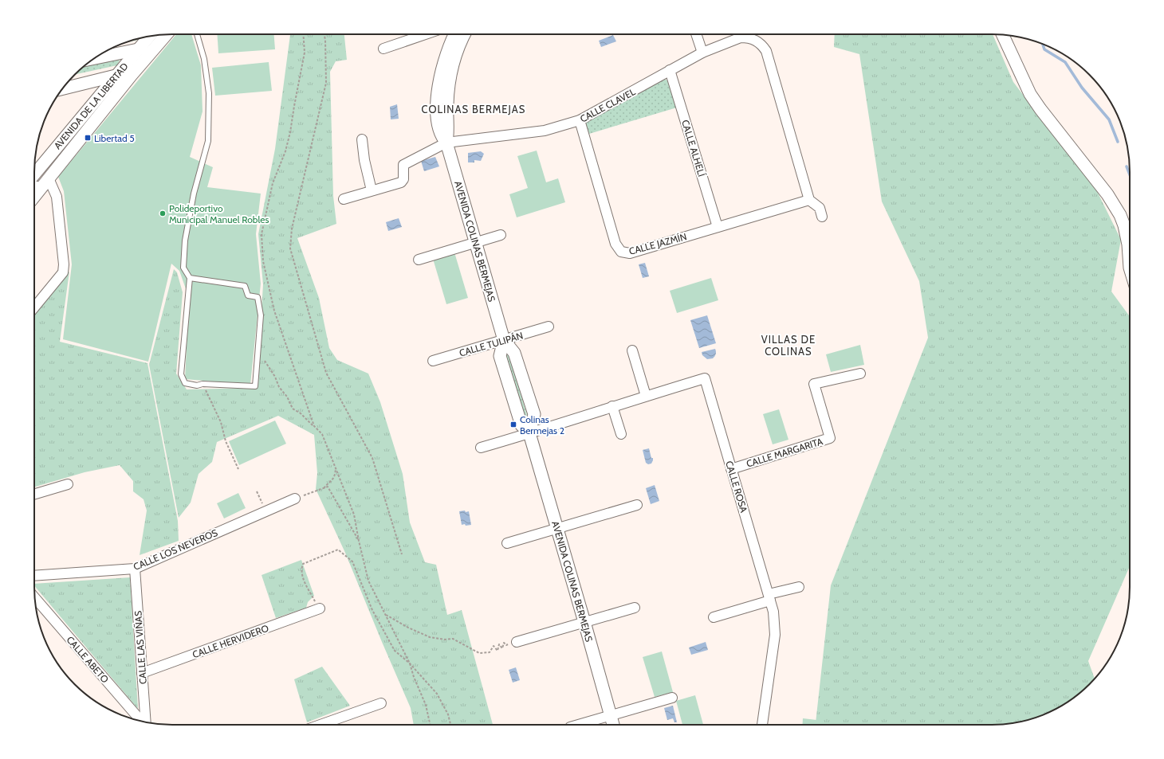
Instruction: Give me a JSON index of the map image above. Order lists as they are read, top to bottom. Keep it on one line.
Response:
{"streets":{"street":["CALLE CLAVEL","AVENIDA DE LA LIBERTAD","CALLE ALHELÍ","AVENIDA COLINAS BERMEJAS","CALLE JAZMÍN","CALLE TULIPÁN","CALLE MARGARITA","CALLE ROSA","CALLE LOS NEVEROS","CALLE HERVIDERO","CALLE LAS VIÑAS","CALLE ABETO"]},"crossings":[["CALLE CLAVEL","CALLE ALHELÍ"],["CALLE CLAVEL","AVENIDA COLINAS BERMEJAS"],["CALLE CLAVEL","CALLE JAZMÍN"],["CALLE ALHELÍ","CALLE JAZMÍN"],["AVENIDA COLINAS BERMEJAS","CALLE TULIPÁN"],["CALLE MARGARITA","CALLE ROSA"],["CALLE LOS NEVEROS","CALLE LAS VIÑAS"],["CALLE HERVIDERO","CALLE LAS VIÑAS"]],"districts":["COLINAS BERMEJAS","VILLAS DE COLINAS"],"places":{"transit":["Libertad 5","Colinas Bermejas 2"],"other":["Polideportivo Municipal Manuel Robles"]}}
